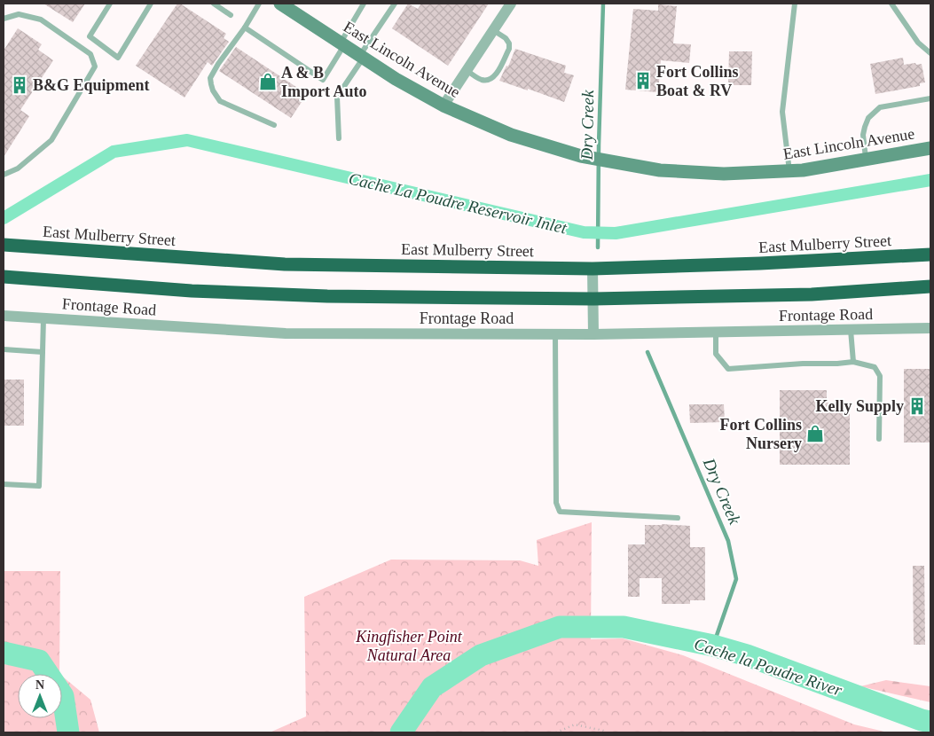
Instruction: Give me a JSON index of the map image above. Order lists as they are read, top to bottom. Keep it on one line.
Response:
{"streets":{"highway":["East Mulberry Street"],"street":["East Lincoln Avenue","Frontage Road"]},"water":["Dry Creek","Cache La Poudre Reservoir Inlet","Cache la Poudre River"],"parks":["Kingfisher Point Natural Area"],"places":{"building":["Fort Collins Boat & RV","B&G Equipment","Kelly Supply"],"shop":["A & B Import Auto","Fort Collins Nursery"]},"north":"top"}
